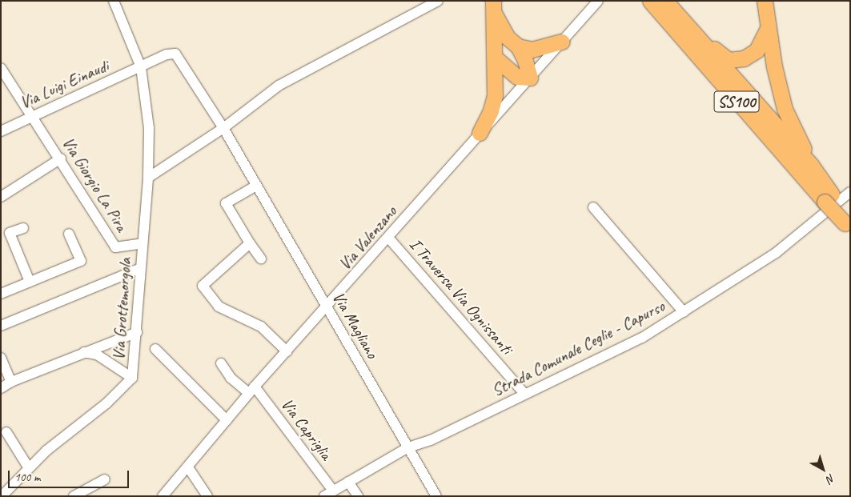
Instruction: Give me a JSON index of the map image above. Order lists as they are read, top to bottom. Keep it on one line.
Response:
{"streets":{"highway":["SS100"],"street":["Via Luigi Einaudi","Via Giorgio La Pira","Via Valenzano","I Traversa Via Ognissanti","Via Grottemorgola","Via Magliano","Strada Comunale Ceglie - Capurso","Via Capriglia"]},"crossings":[["Via Luigi Einaudi","Via Giorgio La Pira"],["Via Luigi Einaudi","Via Grottemorgola"],["Via Luigi Einaudi","Via Magliano"],["Via Giorgio La Pira","Via Grottemorgola"],["Via Valenzano","I Traversa Via Ognissanti"],["Via Valenzano","Via Magliano"],["Via Valenzano","Via Capriglia"],["I Traversa Via Ognissanti","Strada Comunale Ceglie - Capurso"],["Via Magliano","Strada Comunale Ceglie - Capurso"],["Strada Comunale Ceglie - Capurso","Via Capriglia"]],"scale_bar":"100 m","north":"bottom right"}
